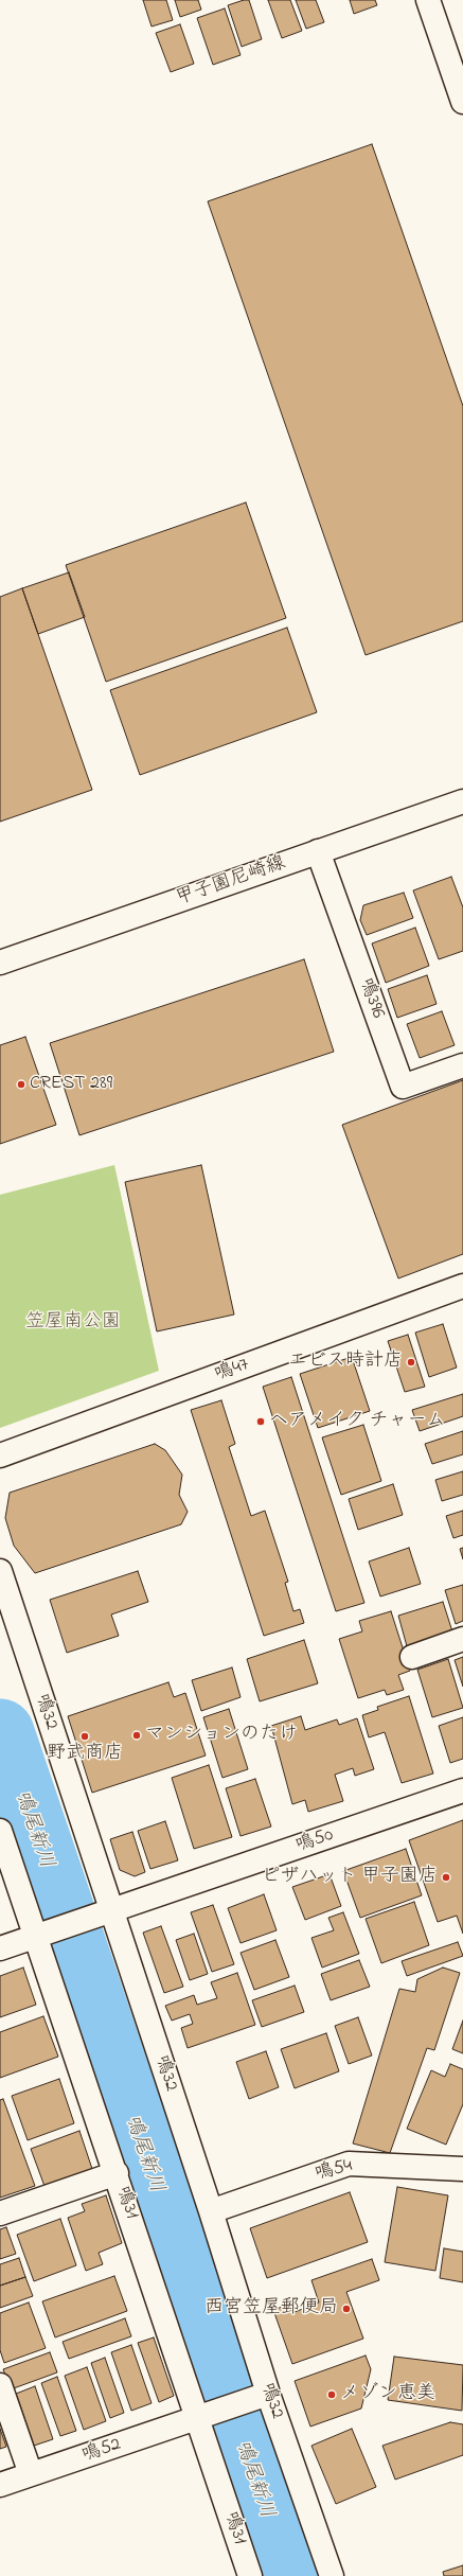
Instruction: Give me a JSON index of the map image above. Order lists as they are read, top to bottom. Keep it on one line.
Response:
{"streets":{"street":["甲子園尼崎線","鳴396","鳴47","鳴32","鳴50","鳴54","鳴31","鳴52"]},"crossings":[["甲子園尼崎線","鳴396"],["鳴32","鳴50"],["鳴32","鳴54"],["鳴32","鳴52"],["鳴50","鳴31"],["鳴31","鳴52"]],"water":["鳴尾新川"],"parks":["笠屋南公園"],"places":["CREST 289","エビス時計店","ヘアメイク チャーム","マンションのたけ","野武商店","ピザハット 甲子園店","西宮笠屋郵便局","メゾン恵美"]}
